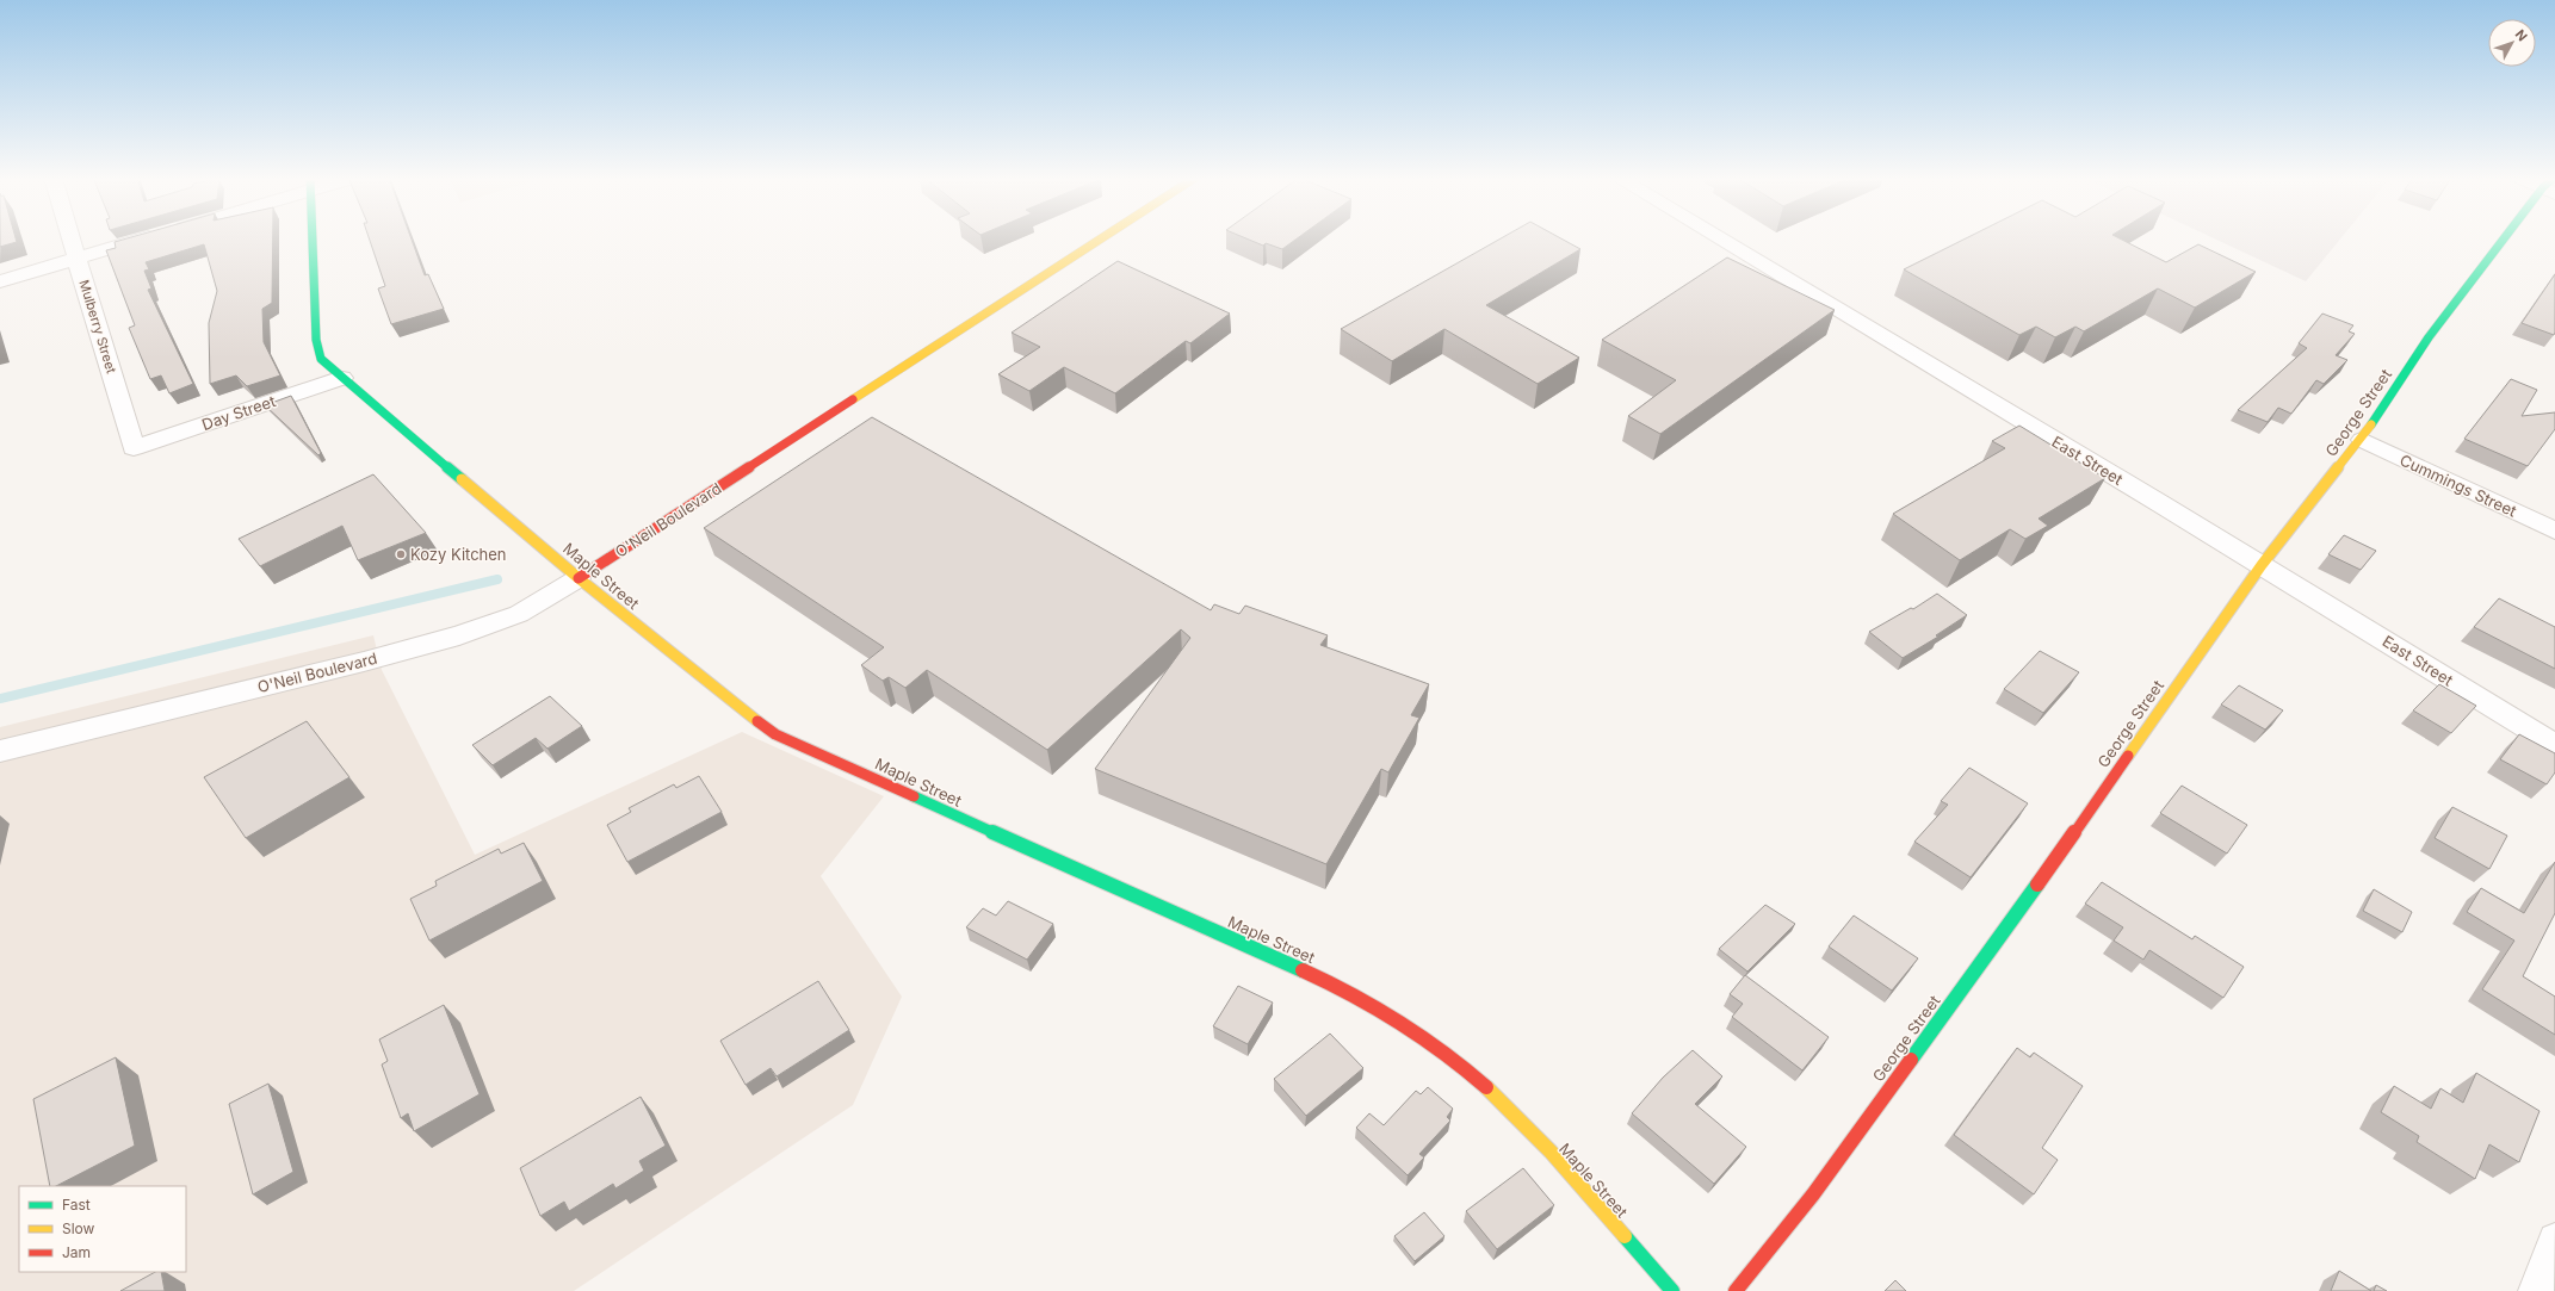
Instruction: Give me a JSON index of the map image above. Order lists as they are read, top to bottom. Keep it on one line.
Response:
{"streets":{"main road":["George Street","O'Neil Boulevard","Maple Street"],"street":["Mulberry Street","Day Street","East Street","Cummings Street"]},"crossings":[["Mulberry Street","Day Street"],["Day Street","Maple Street"],["George Street","East Street"],["George Street","Cummings Street"],["O'Neil Boulevard","Maple Street"]],"places":["Kozy Kitchen"],"legend":["Fast","Slow","Jam"],"north":"top right"}
